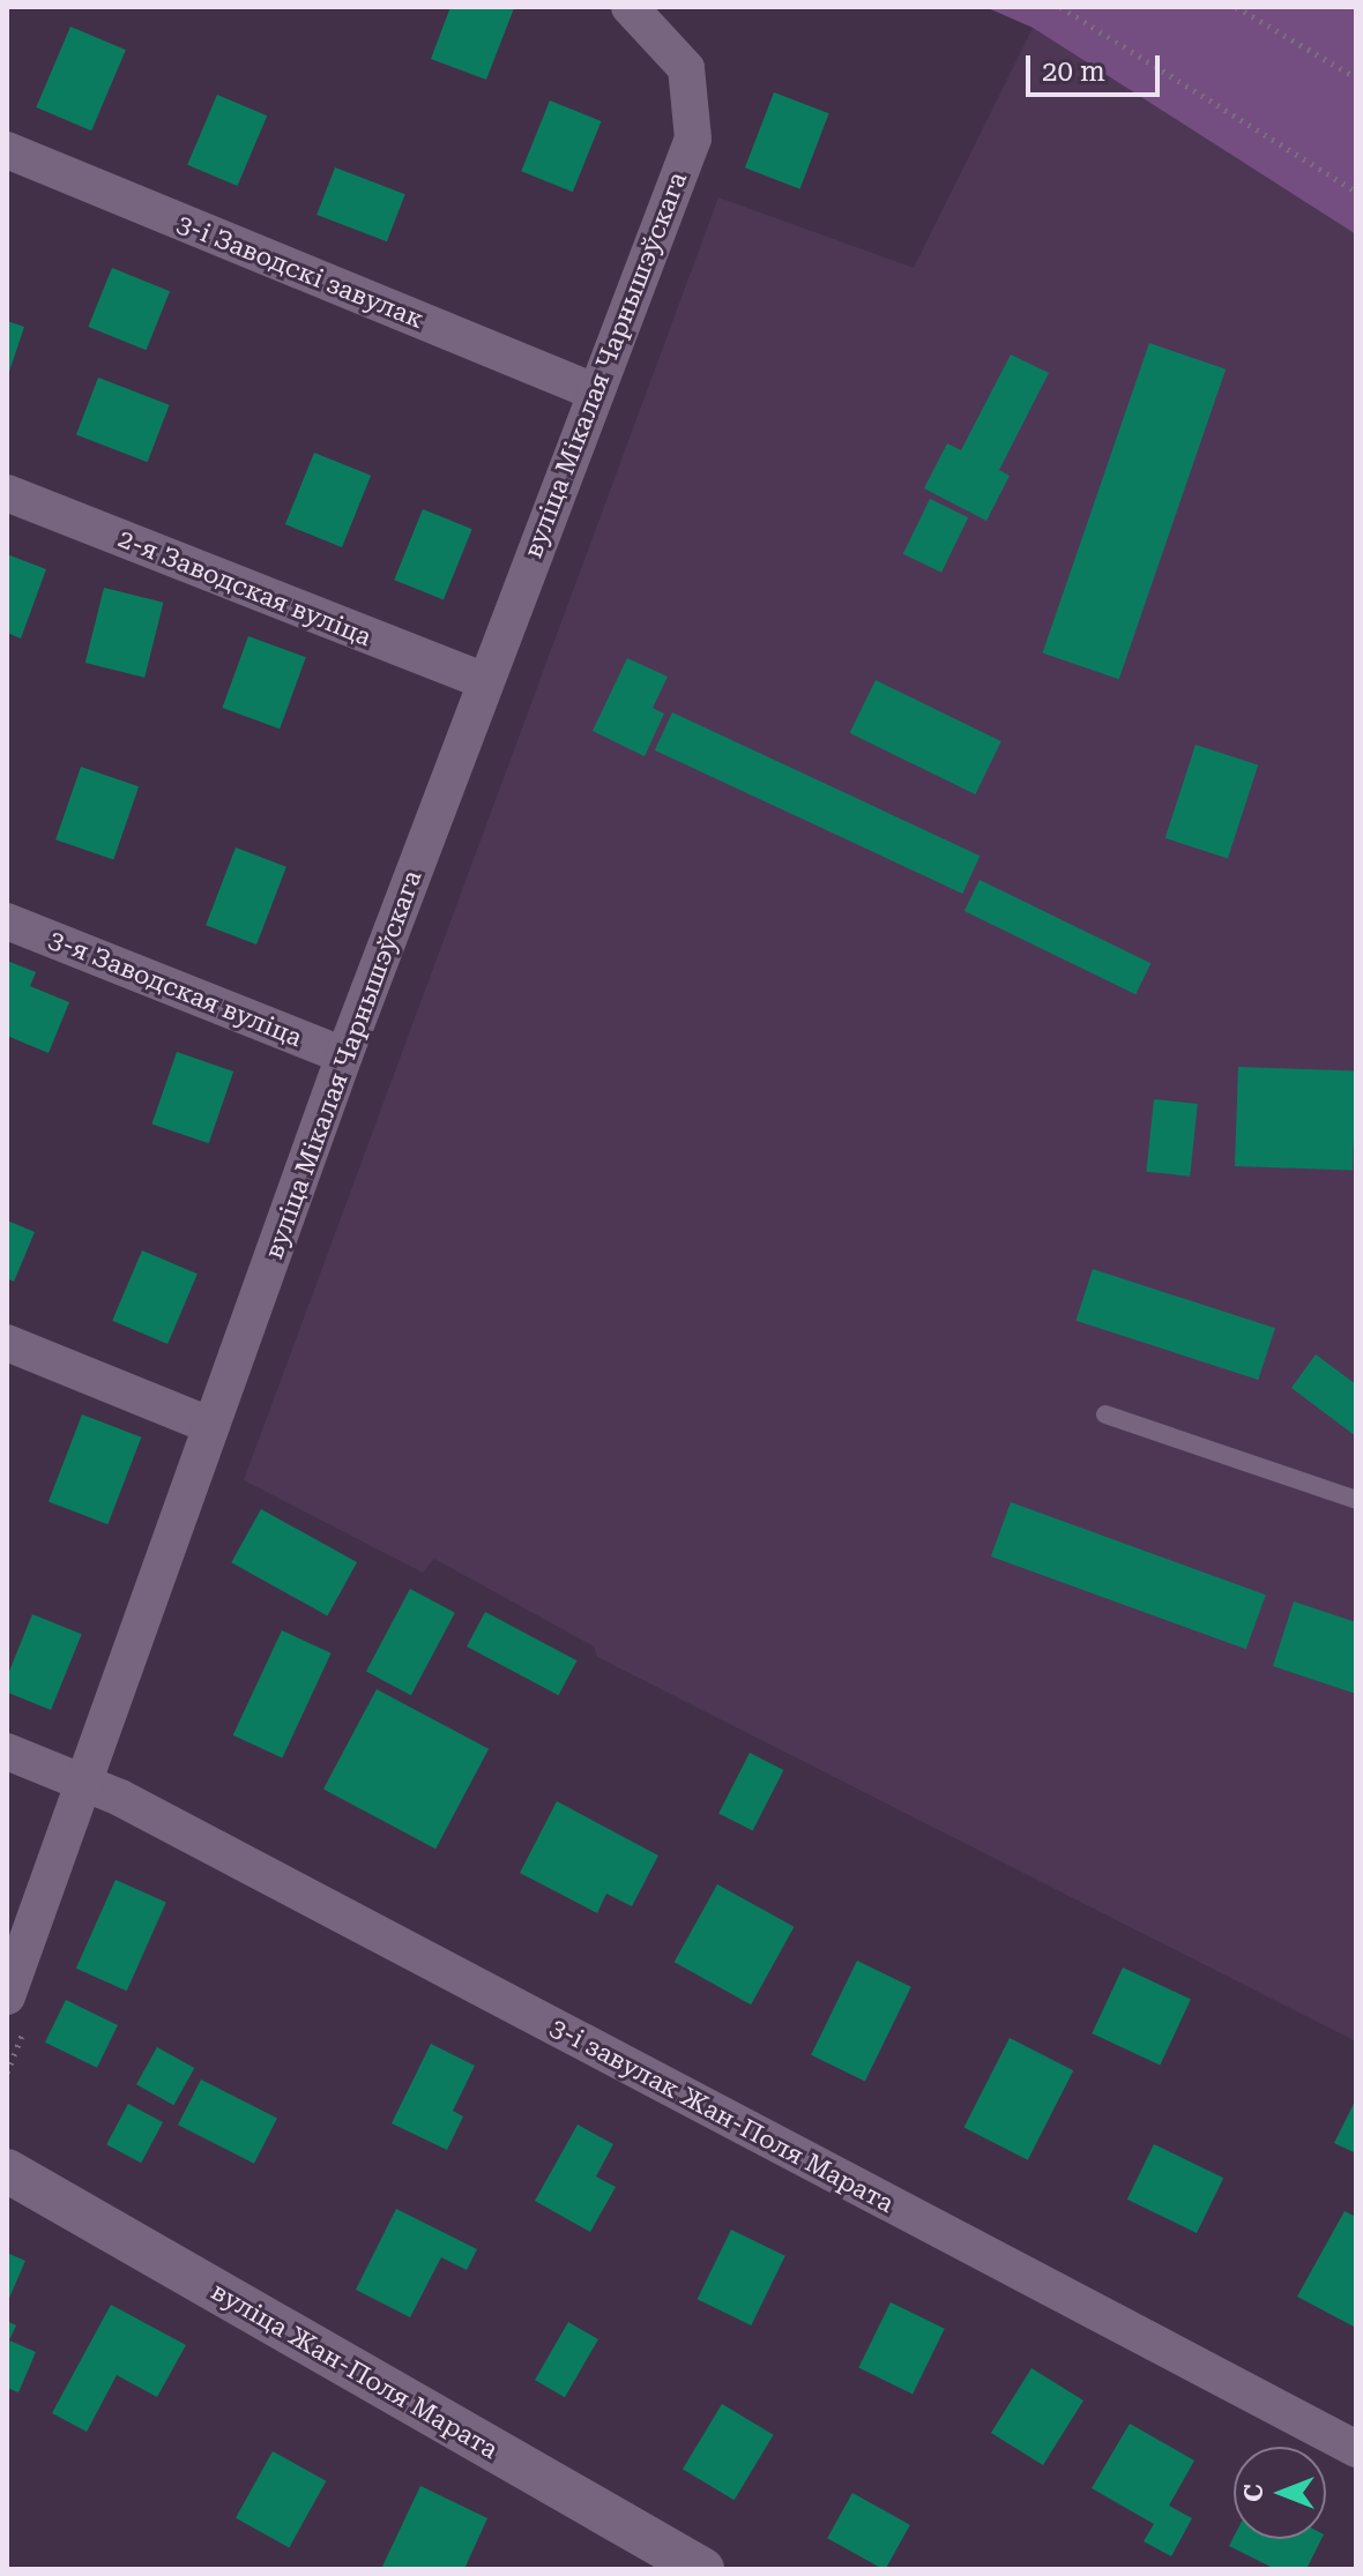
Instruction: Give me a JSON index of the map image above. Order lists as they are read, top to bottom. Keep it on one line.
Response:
{"streets":{"street":["3-і Заводскі завулак","вуліца Мікалая Чарнышэўскага","2-я Заводская вуліца","3-я Заводская вуліца","3-і завулак Жан-Поля Марата","вуліца Жан-Поля Марата"]},"crossings":[["3-і Заводскі завулак","вуліца Мікалая Чарнышэўскага"],["вуліца Мікалая Чарнышэўскага","2-я Заводская вуліца"],["вуліца Мікалая Чарнышэўскага","3-я Заводская вуліца"],["вуліца Мікалая Чарнышэўскага","3-і завулак Жан-Поля Марата"]],"scale_bar":"20 m","north":"left"}
